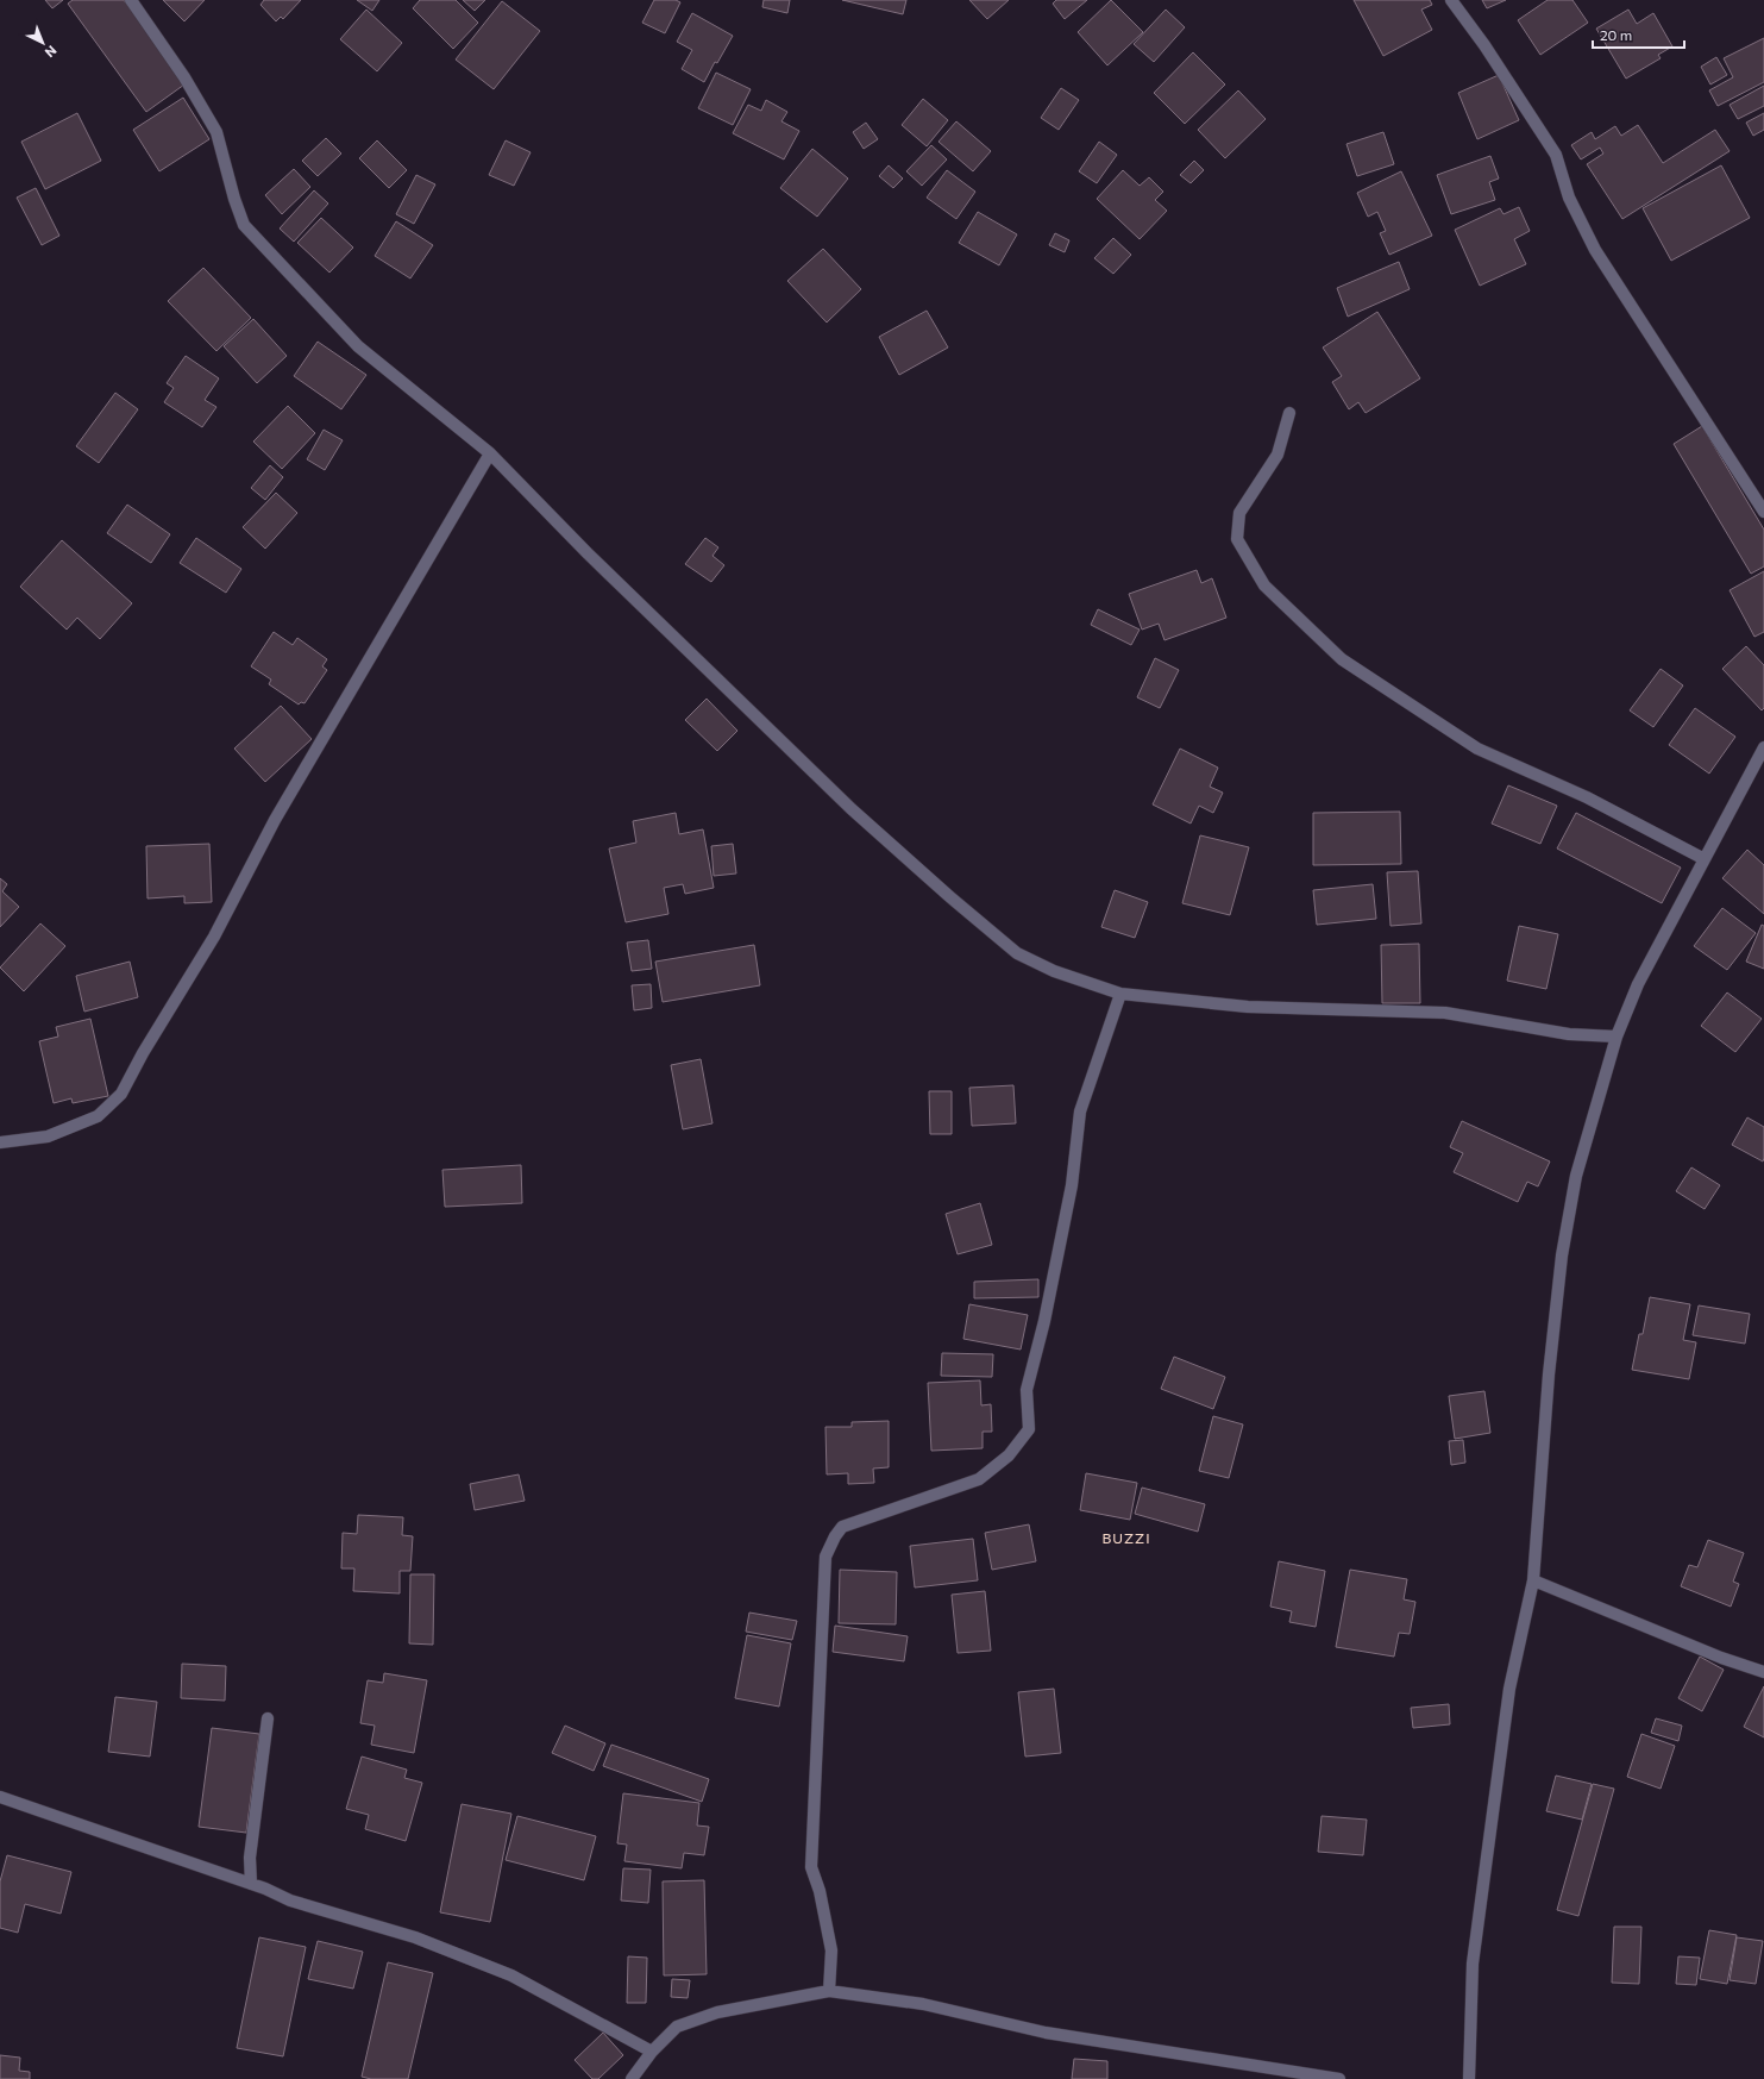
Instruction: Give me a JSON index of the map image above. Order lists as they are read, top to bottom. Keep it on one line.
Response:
{"districts":["BUZZI"],"scale_bar":"20 m","north":"bottom right"}
